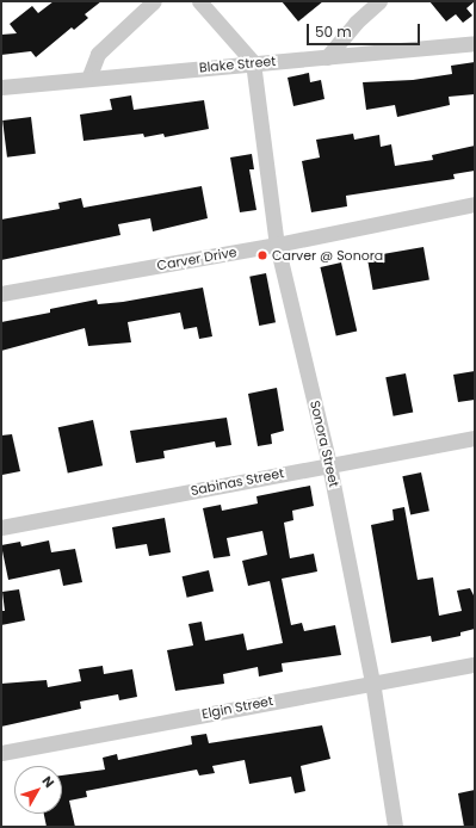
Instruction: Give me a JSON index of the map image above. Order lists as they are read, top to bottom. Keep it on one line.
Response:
{"streets":{"street":["Blake Street","Carver Drive","Sonora Street","Sabinas Street","Elgin Street"]},"crossings":[["Blake Street","Sonora Street"],["Carver Drive","Sonora Street"],["Sonora Street","Sabinas Street"],["Sonora Street","Elgin Street"]],"places":["Carver @ Sonora"],"scale_bar":"50 m","north":"top right"}
